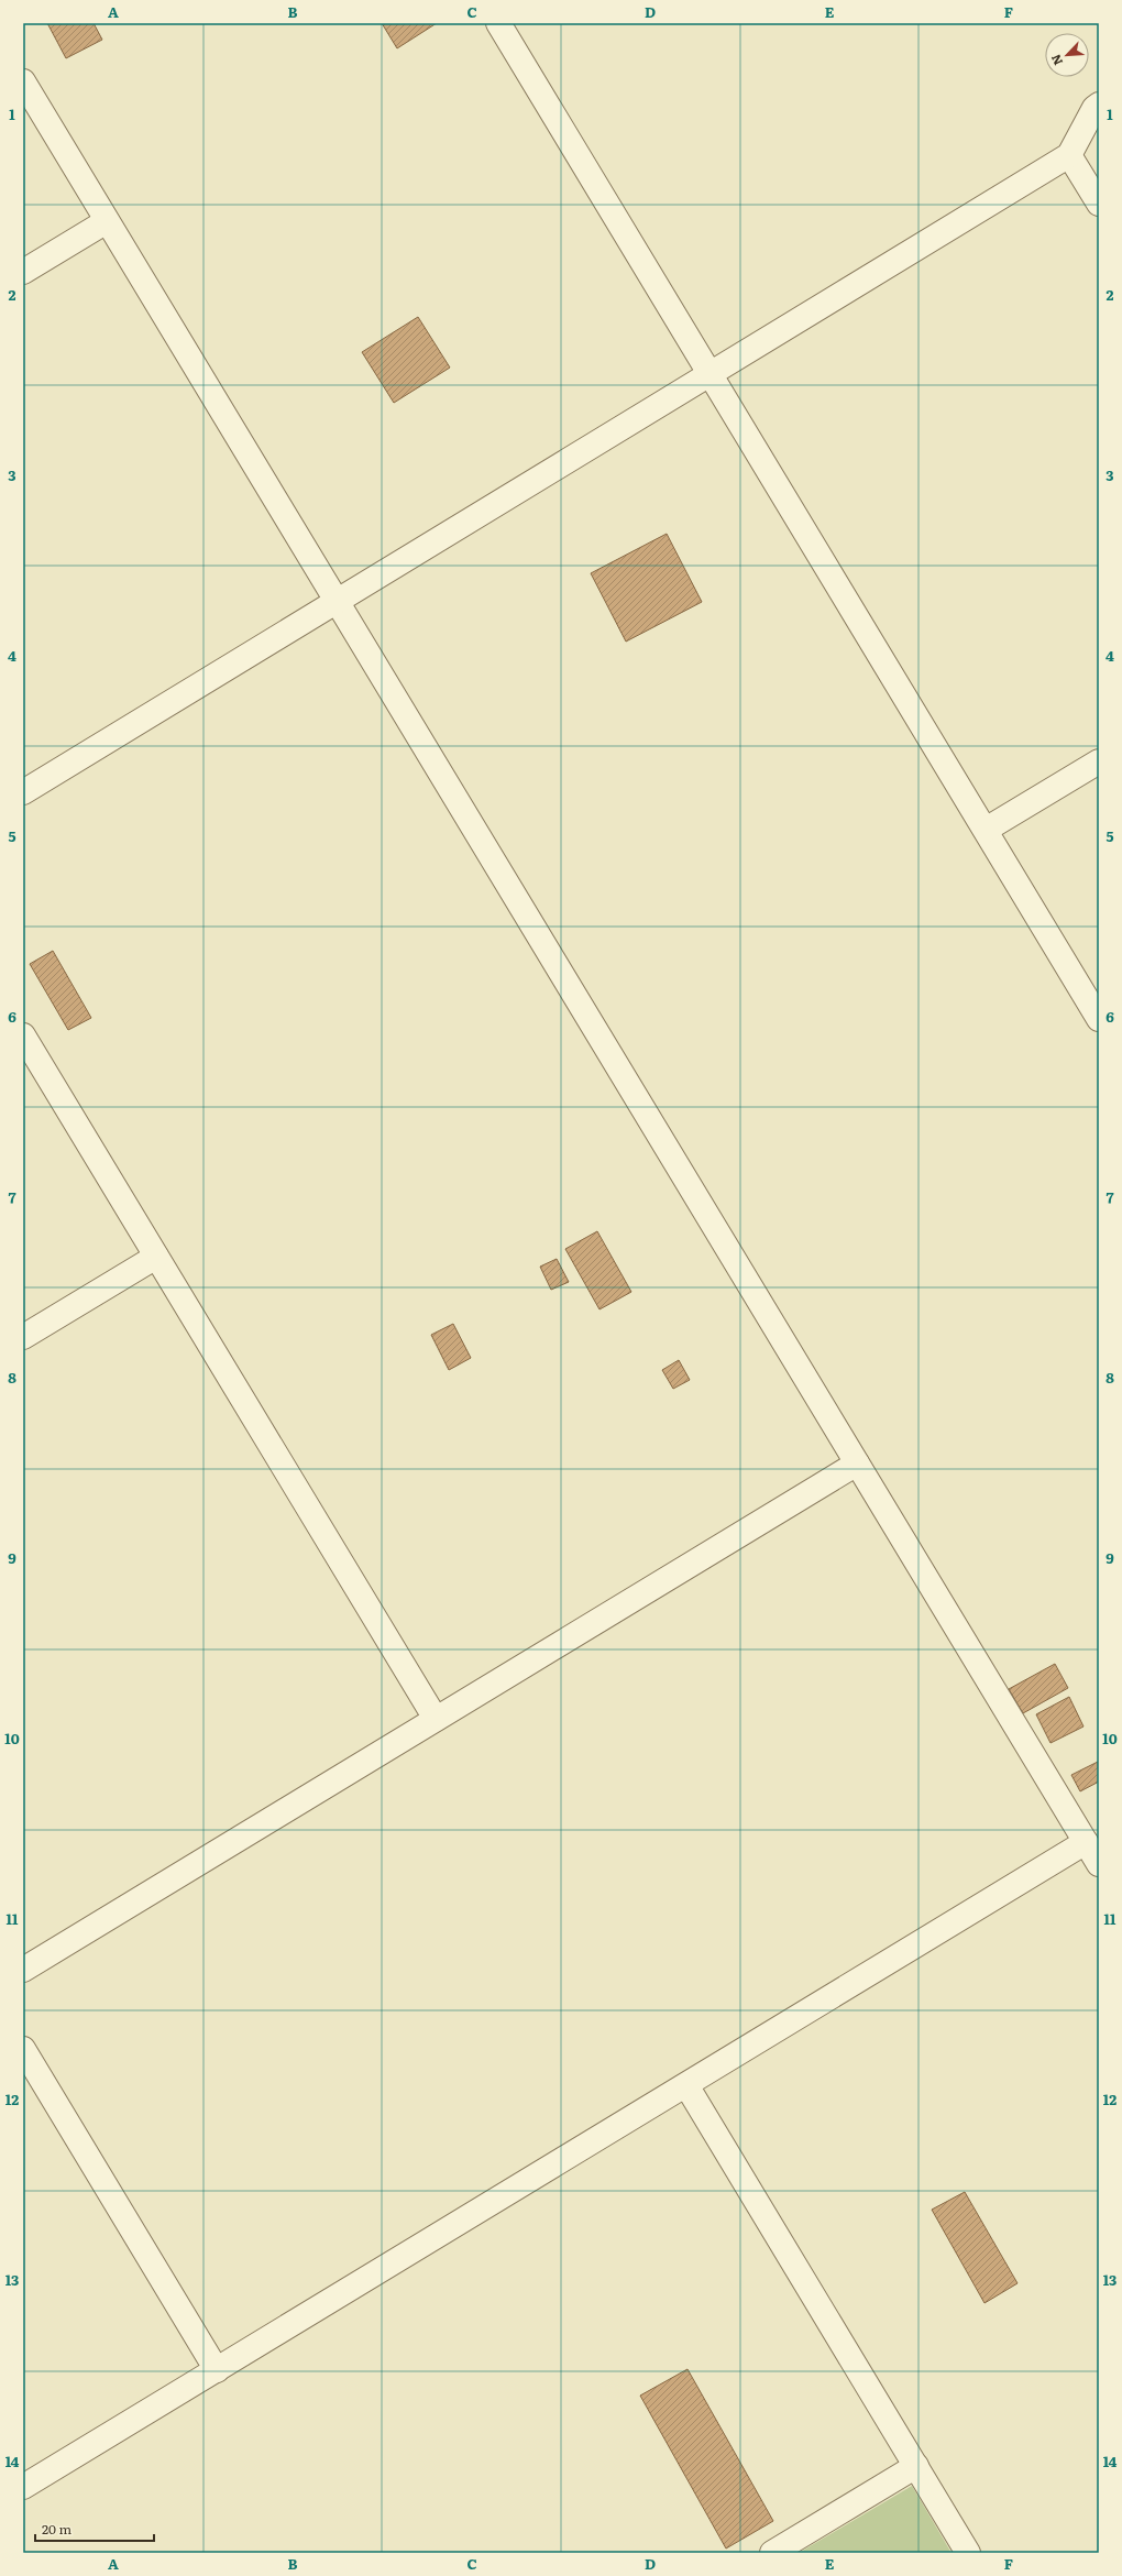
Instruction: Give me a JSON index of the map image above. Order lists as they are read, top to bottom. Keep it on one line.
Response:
{"scale_bar":"20 m","north":"bottom left","grid":{"columns":["A","B","C","D","E","F"],"rows":["1","2","3","4","5","6","7","8","9","10","11","12","13","14"]}}
